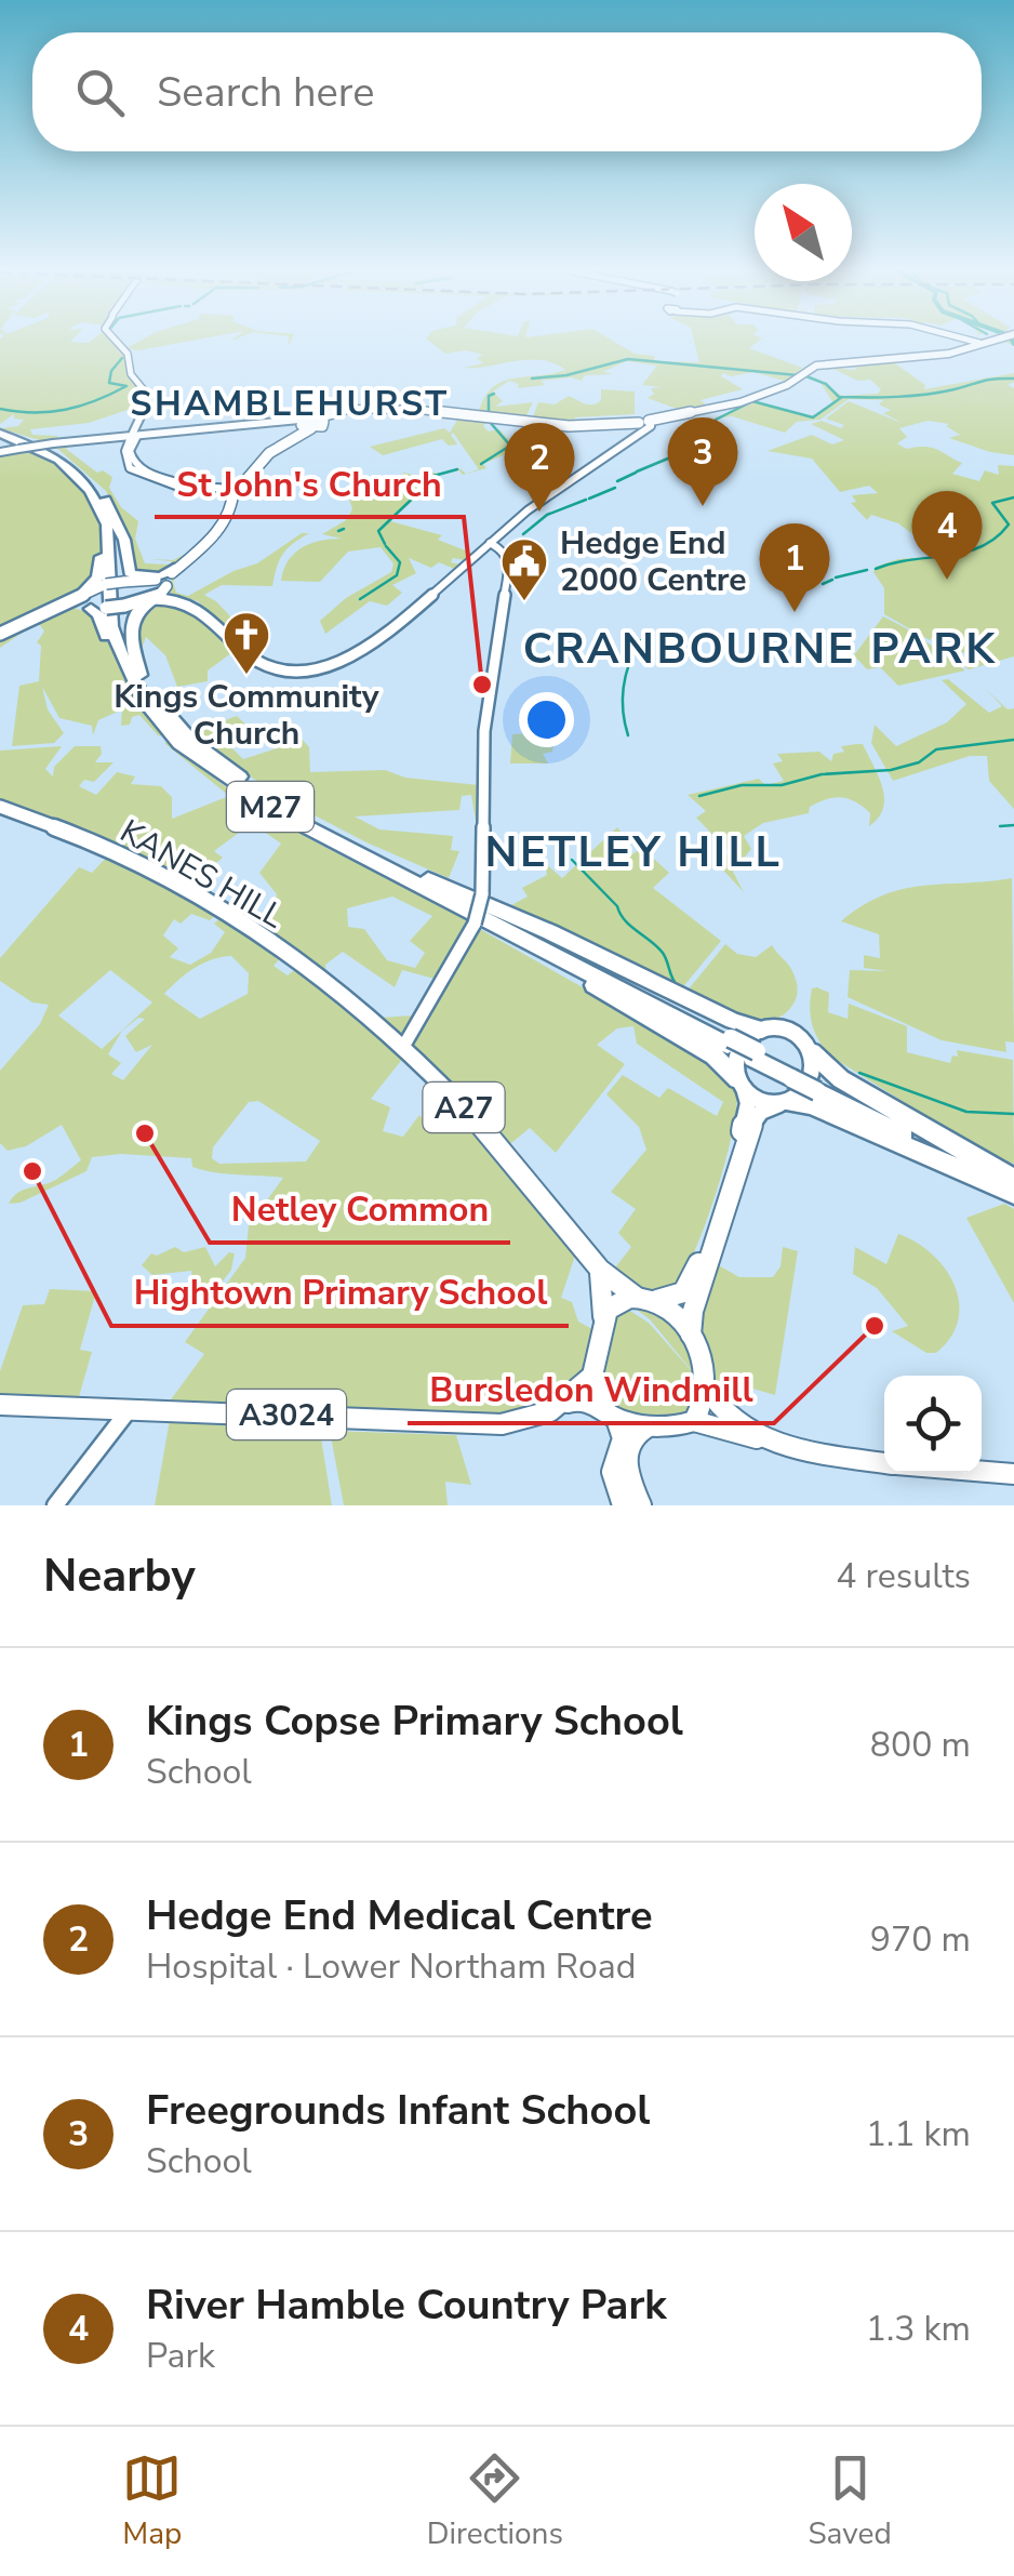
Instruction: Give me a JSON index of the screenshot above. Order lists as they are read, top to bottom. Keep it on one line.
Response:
{"streets":{"highway":["M27"],"main road":["KANES HILL","A27","A3024"]},"crossings":[["KANES HILL","A27"],["A27","A3024"]],"districts":["SHAMBLEHURST","CRANBOURNE PARK","NETLEY HILL"],"places":{"public building":["Hedge End 2000 Centre"],"church":["Kings Community Church"],"other":["St John's Church","Netley Common","Hightown Primary School","Bursledon Windmill"]},"north":"top left","page":{"search":"Search here","pins":["3","2","4","1"],"heading":["Nearby","4 results"],"list":[{"mark":"1","name":"Kings Copse Primary School","note":"School","value":"800 m"},{"mark":"2","name":"Hedge End Medical Centre","note":"Hospital · Lower Northam Road","value":"970 m"},{"mark":"3","name":"Freegrounds Infant School","note":"School","value":"1.1 km"},{"mark":"4","name":"River Hamble Country Park","note":"Park","value":"1.3 km"}],"nav":["Map","Directions","Saved"]}}
